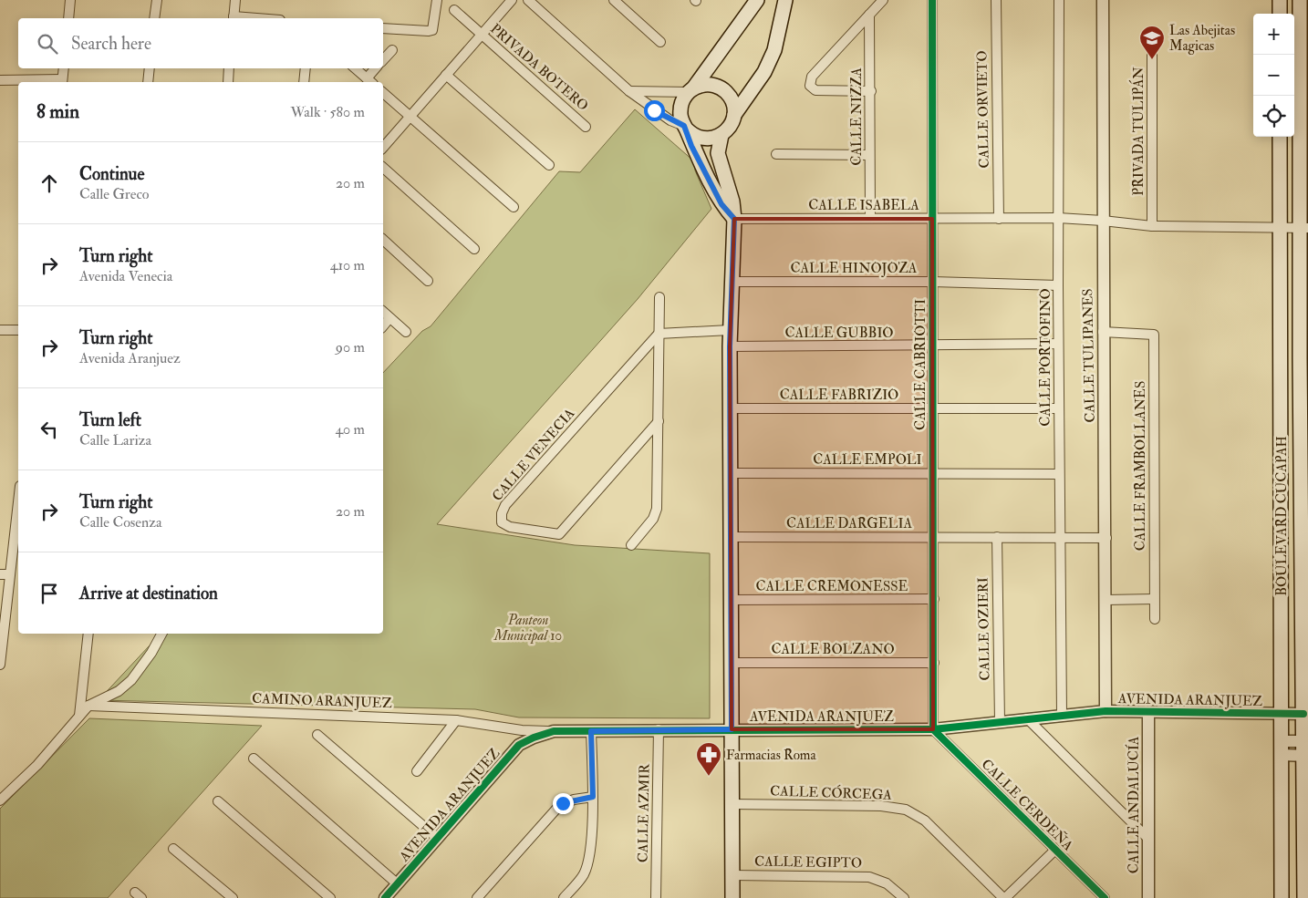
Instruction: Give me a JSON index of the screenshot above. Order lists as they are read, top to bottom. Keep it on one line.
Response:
{"streets":{"main road":["BOULEVARD CUCAPAH"],"street":["PRIVADA BOTERO","CALLE ORVIETO","CALLE NIZZA","PRIVADA TULIPÁN","CALLE ISABELA","CALLE HINOJOZA","CALLE GUBBIO","CALLE TULIPANES","CALLE PORTOFINO","CALLE CABRIOTTI","CALLE FABRIZIO","CALLE VENECIA","CALLE EMPOLI","CALLE FRAMBOLLANES","CALLE DARGELIA","CALLE CREMONESSE","CALLE OZIERI","CALLE BOLZANO","AVENIDA ARANJUEZ","CAMINO ARANJUEZ","CALLE CÓRCEGA","CALLE CERDEÑA","CALLE ANDALUCÍA","CALLE AZMIR","CALLE EGIPTO"]},"crossings":[["CALLE ORVIETO","CALLE ISABELA"],["CALLE NIZZA","CALLE ISABELA"],["PRIVADA TULIPÁN","CALLE ISABELA"],["CALLE ISABELA","CALLE TULIPANES"],["CALLE ISABELA","CALLE PORTOFINO"],["CALLE ISABELA","CALLE CABRIOTTI"],["CALLE ISABELA","BOULEVARD CUCAPAH"],["CALLE HINOJOZA","CALLE PORTOFINO"],["CALLE HINOJOZA","CALLE CABRIOTTI"],["CALLE GUBBIO","CALLE PORTOFINO"],["CALLE GUBBIO","CALLE CABRIOTTI"],["CALLE TULIPANES","CALLE FRAMBOLLANES"],["CALLE TULIPANES","CALLE DARGELIA"],["CALLE TULIPANES","AVENIDA ARANJUEZ"],["CALLE PORTOFINO","CALLE FABRIZIO"],["CALLE PORTOFINO","CALLE EMPOLI"],["CALLE PORTOFINO","CALLE DARGELIA"],["CALLE PORTOFINO","AVENIDA ARANJUEZ"],["CALLE CABRIOTTI","CALLE FABRIZIO"],["CALLE CABRIOTTI","CALLE EMPOLI"],["CALLE CABRIOTTI","CALLE DARGELIA"],["CALLE CABRIOTTI","CALLE CREMONESSE"],["CALLE CABRIOTTI","CALLE BOLZANO"],["CALLE CABRIOTTI","AVENIDA ARANJUEZ"],["CALLE CABRIOTTI","CALLE CERDEÑA"],["BOULEVARD CUCAPAH","AVENIDA ARANJUEZ"],["CALLE DARGELIA","CALLE OZIERI"],["CALLE OZIERI","AVENIDA ARANJUEZ"],["AVENIDA ARANJUEZ","CAMINO ARANJUEZ"],["AVENIDA ARANJUEZ","CALLE CERDEÑA"],["AVENIDA ARANJUEZ","CALLE ANDALUCÍA"],["AVENIDA ARANJUEZ","CALLE AZMIR"]],"parks":["Panteon Municipal 10"],"places":{"school or university":["Las Abejitas Magicas"],"pharmacy":["Farmacias Roma"]},"page":{"map_buttons":["+","−"],"search":"Search here","heading":["8 min","Walk · 580 m"],"list":[["Continue","Calle Greco","20 m"],["Turn right","Avenida Venecia","410 m"],["Turn right","Avenida Aranjuez","90 m"],["Turn left","Calle Lariza","40 m"],["Turn right","Calle Cosenza","20 m"],"Arrive at destination"]}}
